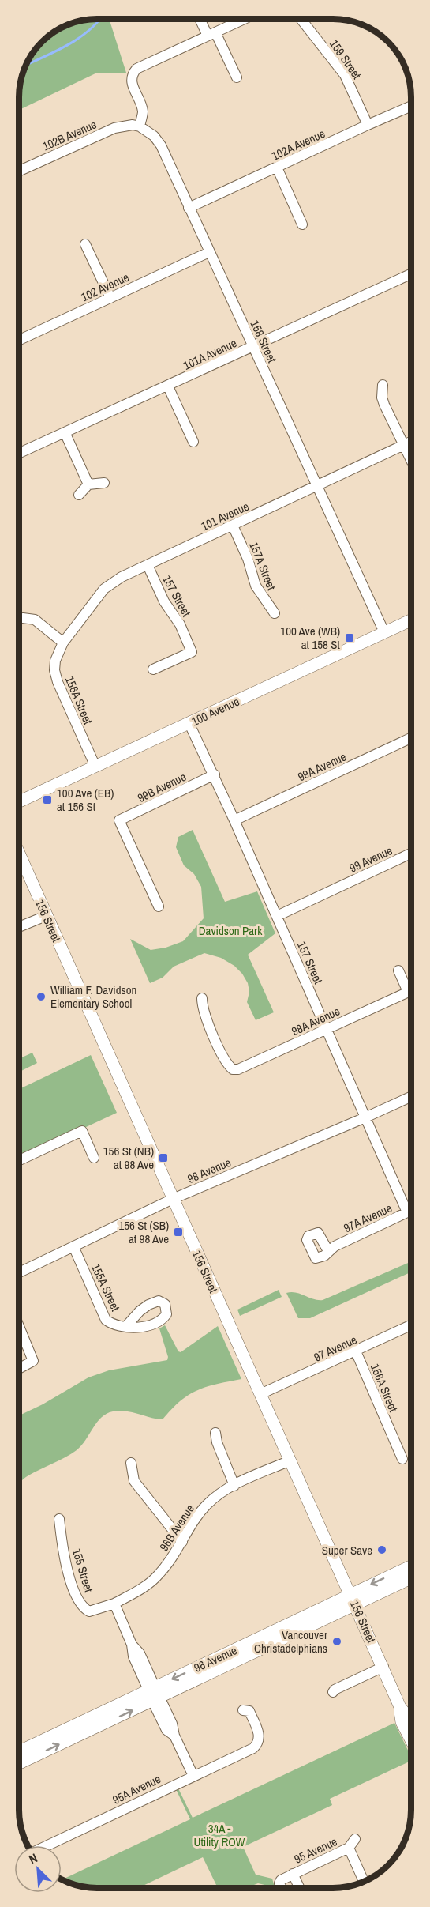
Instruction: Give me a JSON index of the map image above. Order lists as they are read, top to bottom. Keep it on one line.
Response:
{"streets":{"main road":["100 Avenue","156 Street","96 Avenue"],"street":["159 Street","102B Avenue","102A Avenue","102 Avenue","158 Street","101A Avenue","101 Avenue","157A Street","157 Street","156A Street","99A Avenue","99B Avenue","99 Avenue","98A Avenue","98 Avenue","97A Avenue","155A Street","97 Avenue","96B Avenue","155 Street","95A Avenue","95 Avenue"]},"crossings":[["159 Street","102A Avenue"],["102B Avenue","158 Street"],["102A Avenue","158 Street"],["102 Avenue","158 Street"],["158 Street","101A Avenue"],["158 Street","101 Avenue"],["158 Street","100 Avenue"],["101 Avenue","157A Street"],["101 Avenue","157 Street"],["101 Avenue","156A Street"],["157 Street","100 Avenue"],["157 Street","99A Avenue"],["157 Street","99B Avenue"],["157 Street","99 Avenue"],["157 Street","98A Avenue"],["157 Street","98 Avenue"],["157 Street","97A Avenue"],["156A Street","100 Avenue"],["156A Street","97 Avenue"],["156 Street","98 Avenue"],["156 Street","97 Avenue"],["156 Street","96B Avenue"],["156 Street","96 Avenue"],["98 Avenue","155A Street"],["96B Avenue","155 Street"]],"parks":["Davidson Park","34A - Utility ROW"],"places":{"transit":["100 Ave (WB) at 158 St","100 Ave (EB) at 156 St","156 St (NB) at 98 Ave","156 St (SB) at 98 Ave"],"other":["William F. Davidson Elementary School","Super Save","Vancouver Christadelphians"]},"north":"top left"}
